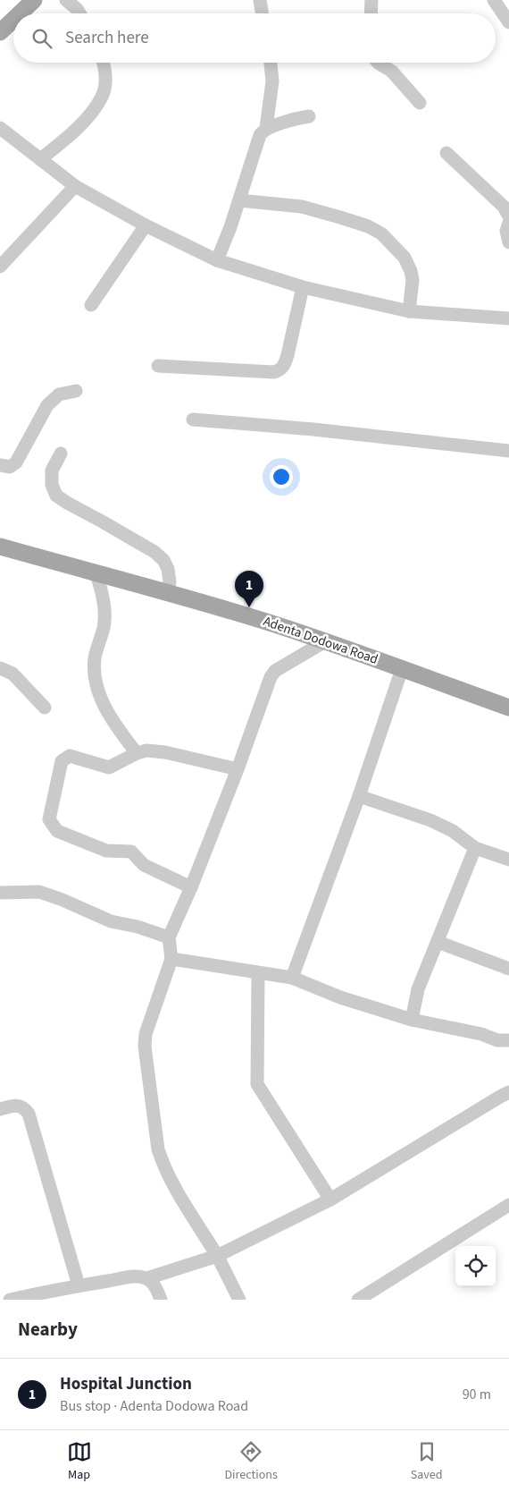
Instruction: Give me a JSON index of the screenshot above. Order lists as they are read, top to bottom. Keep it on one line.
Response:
{"streets":{"main road":["Adenta Dodowa Road"]},"page":{"search":"Search here","pins":"1","heading":"Nearby","list":[{"mark":"1","name":"Hospital Junction","note":"Bus stop · Adenta Dodowa Road","value":"90 m"}],"nav":["Map","Directions","Saved"]}}
